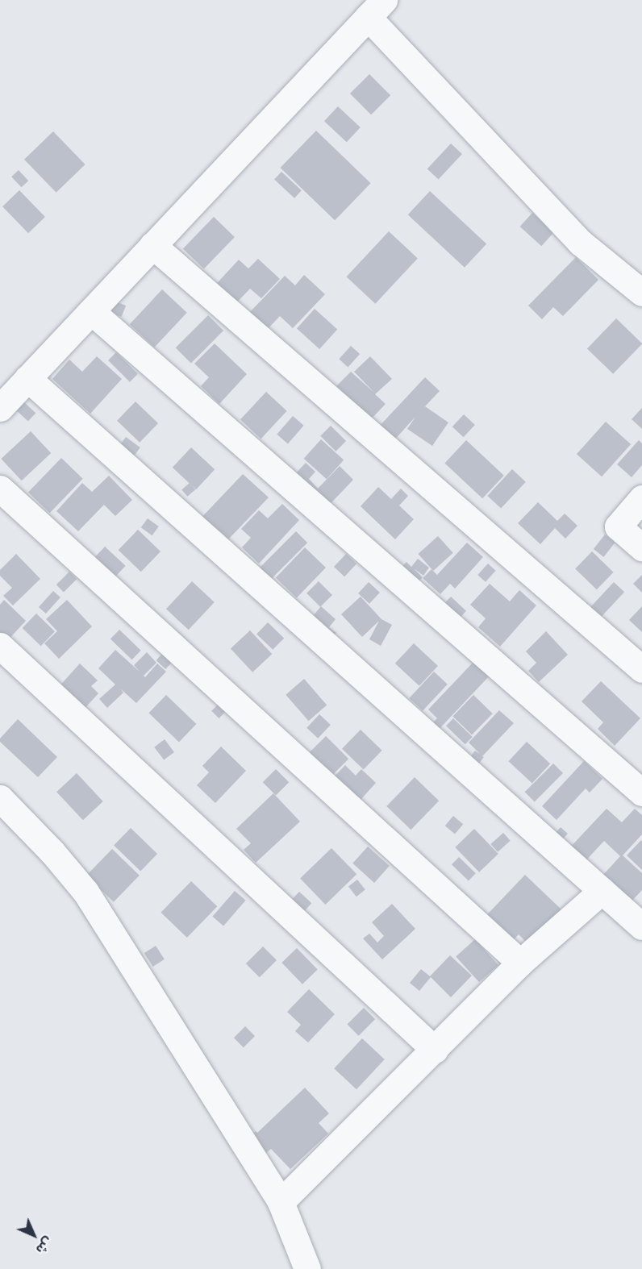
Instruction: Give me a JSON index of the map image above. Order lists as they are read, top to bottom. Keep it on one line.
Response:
{"north":"bottom right"}
